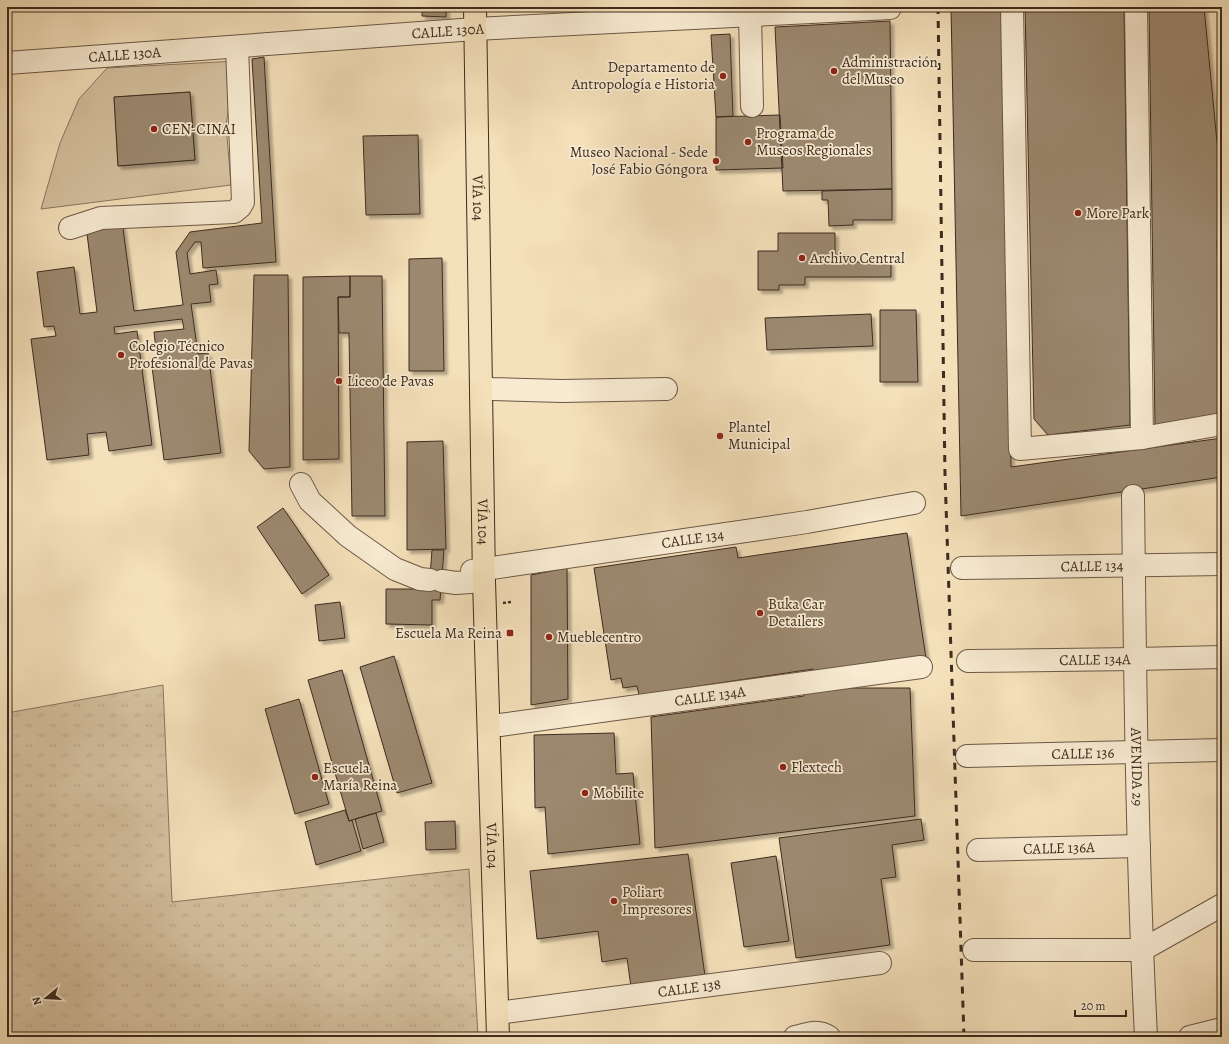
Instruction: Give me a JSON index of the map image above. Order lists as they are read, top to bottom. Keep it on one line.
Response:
{"streets":{"main road":["VÍA 104"],"street":["CALLE 130A","CALLE 134","CALLE 134A","CALLE 136","AVENIDA 29","CALLE 136A","CALLE 138"]},"crossings":[["CALLE 130A","VÍA 104"],["VÍA 104","CALLE 134"],["VÍA 104","CALLE 138"],["CALLE 134","AVENIDA 29"],["CALLE 134A","AVENIDA 29"],["CALLE 136","AVENIDA 29"],["AVENIDA 29","CALLE 136A"]],"places":{"other":["Administración del Museo","Departamento de Antropología e Historia","CEN-CINAI","Programa de Museos Regionales","Museo Nacional - Sede José Fabio Góngora","More Park","Archivo Central","Colegio Técnico Profesional de Pavas","Liceo de Pavas","Plantel Municipal","Buka Car Detailers","Mueblecentro","Flextech","Escuela María Reina","Mobilite","Poliart Impresores"],"transit":["Escuela Ma Reina"]},"scale_bar":"20 m","north":"left"}
